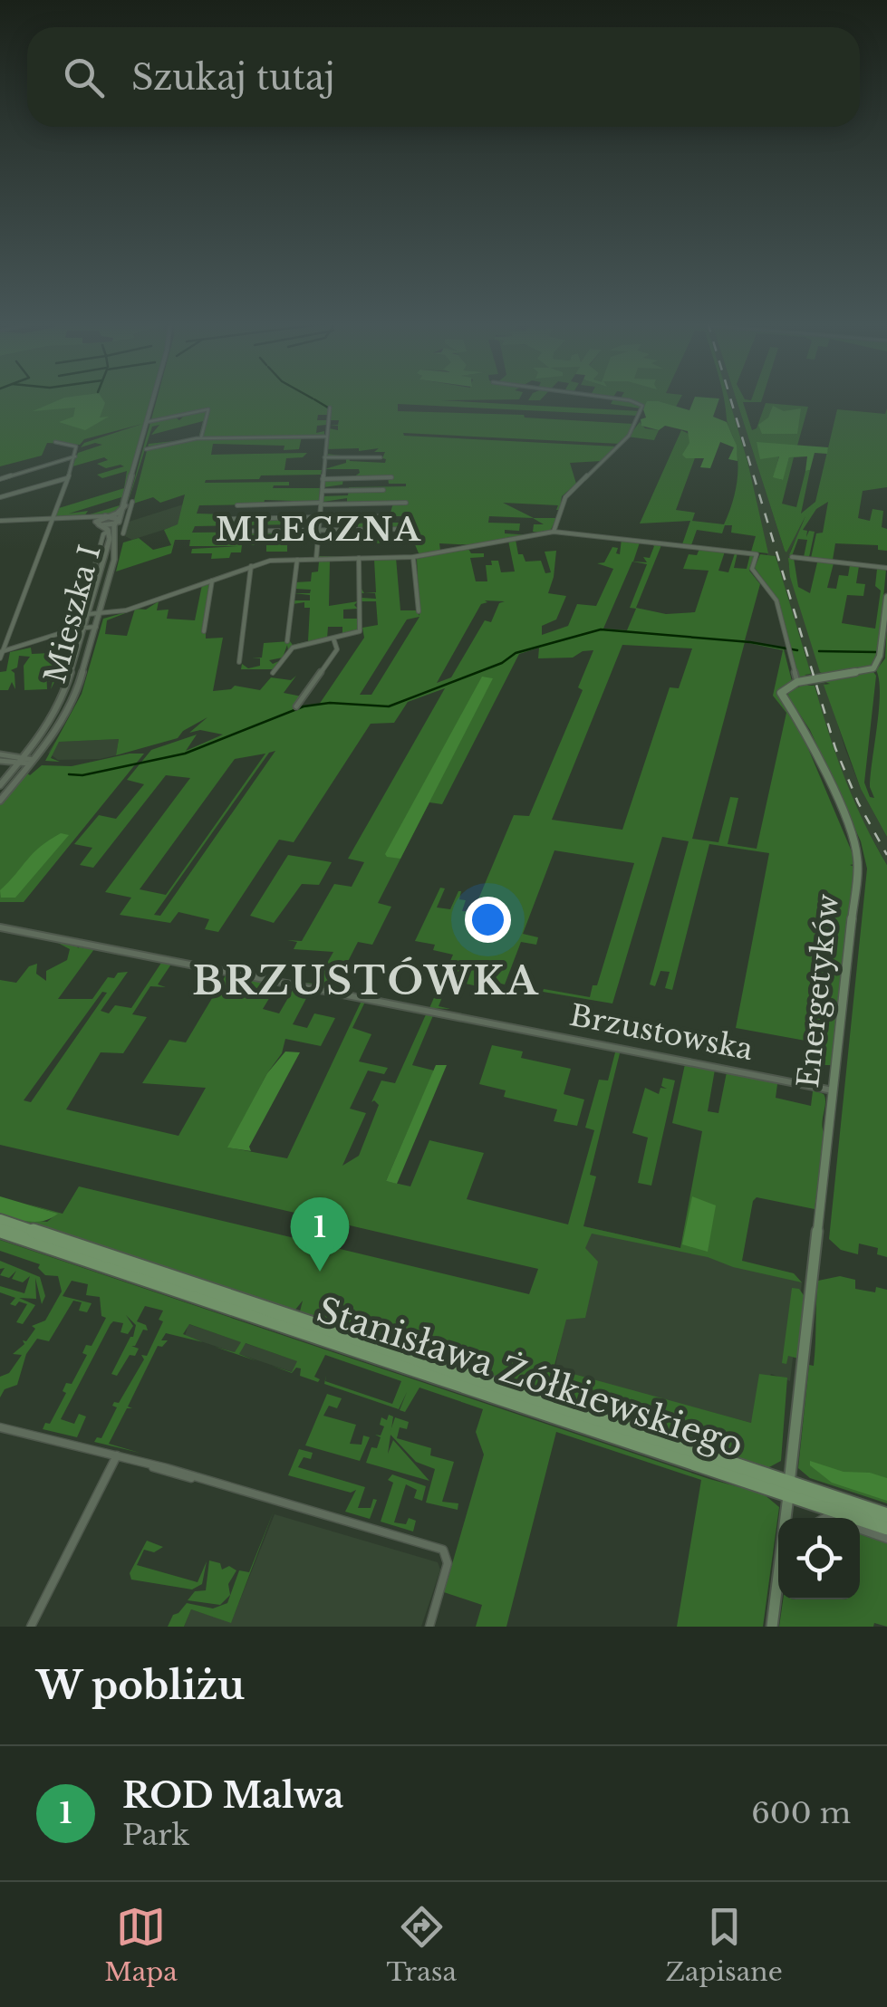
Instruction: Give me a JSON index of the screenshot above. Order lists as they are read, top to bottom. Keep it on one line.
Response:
{"streets":{"main road":["Energetyków","Stanisława Żółkiewskiego"],"street":["Mieszka I","Brzustowska"]},"crossings":[["Energetyków","Brzustowska"],["Energetyków","Stanisława Żółkiewskiego"]],"districts":["MLECZNA","BRZUSTÓWKA"],"page":{"search":"Szukaj tutaj","pins":"1","heading":"W pobliżu","list":[{"mark":"1","name":"ROD Malwa","note":"Park","value":"600 m"}],"nav":["Mapa","Trasa","Zapisane"]}}
